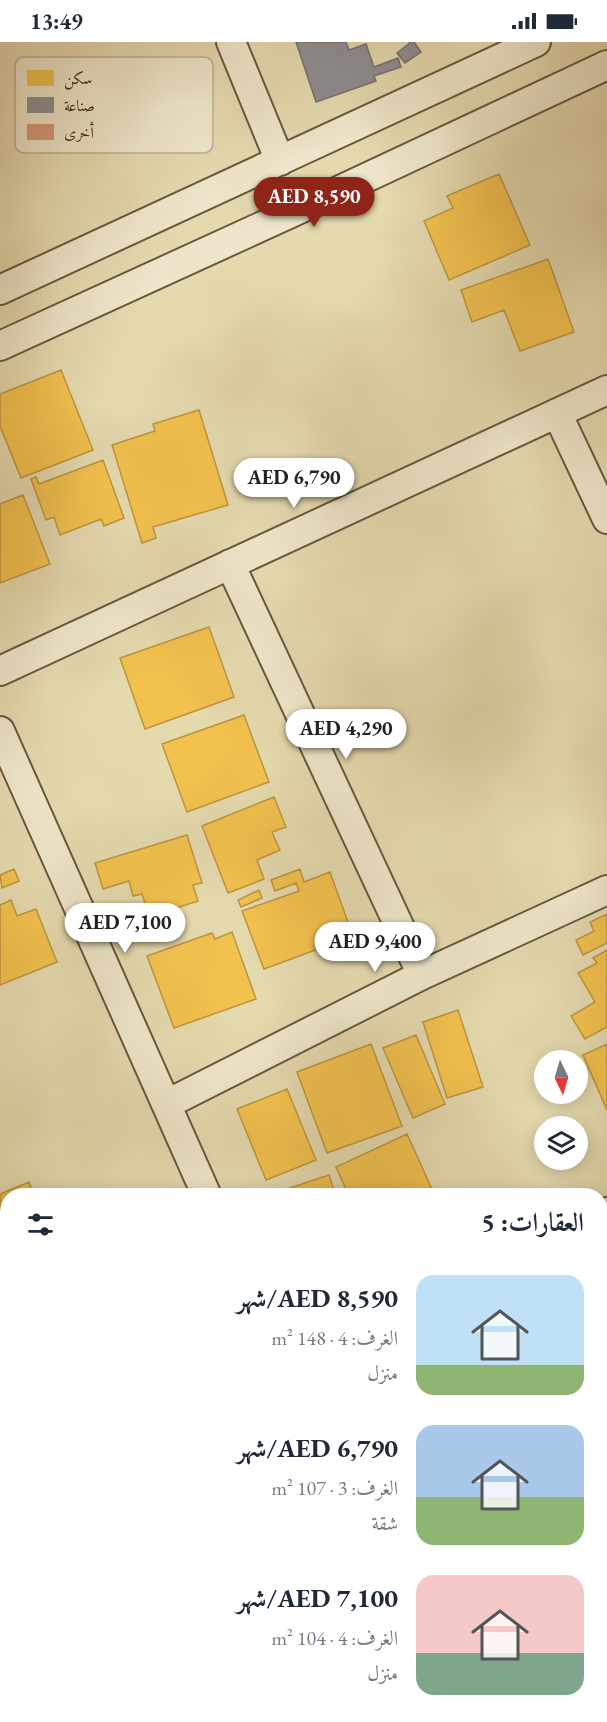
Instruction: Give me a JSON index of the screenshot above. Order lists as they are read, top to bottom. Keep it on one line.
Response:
{"legend":["سكن","صناعة","أخرى"],"north":"bottom","page":{"status":"13:49","price":["AED 8,590","AED 6,790","AED 4,290","AED 7,100","AED 9,400"],"heading":"العقارات: 5","list":[{"name":"AED 8,590/شهر","note":"الغرف: 4 · 148 m² · منزل"},{"name":"AED 6,790/شهر","note":"الغرف: 3 · 107 m² · شقة"},{"name":"AED 7,100/شهر","note":"الغرف: 4 · 104 m² · منزل"}]}}
